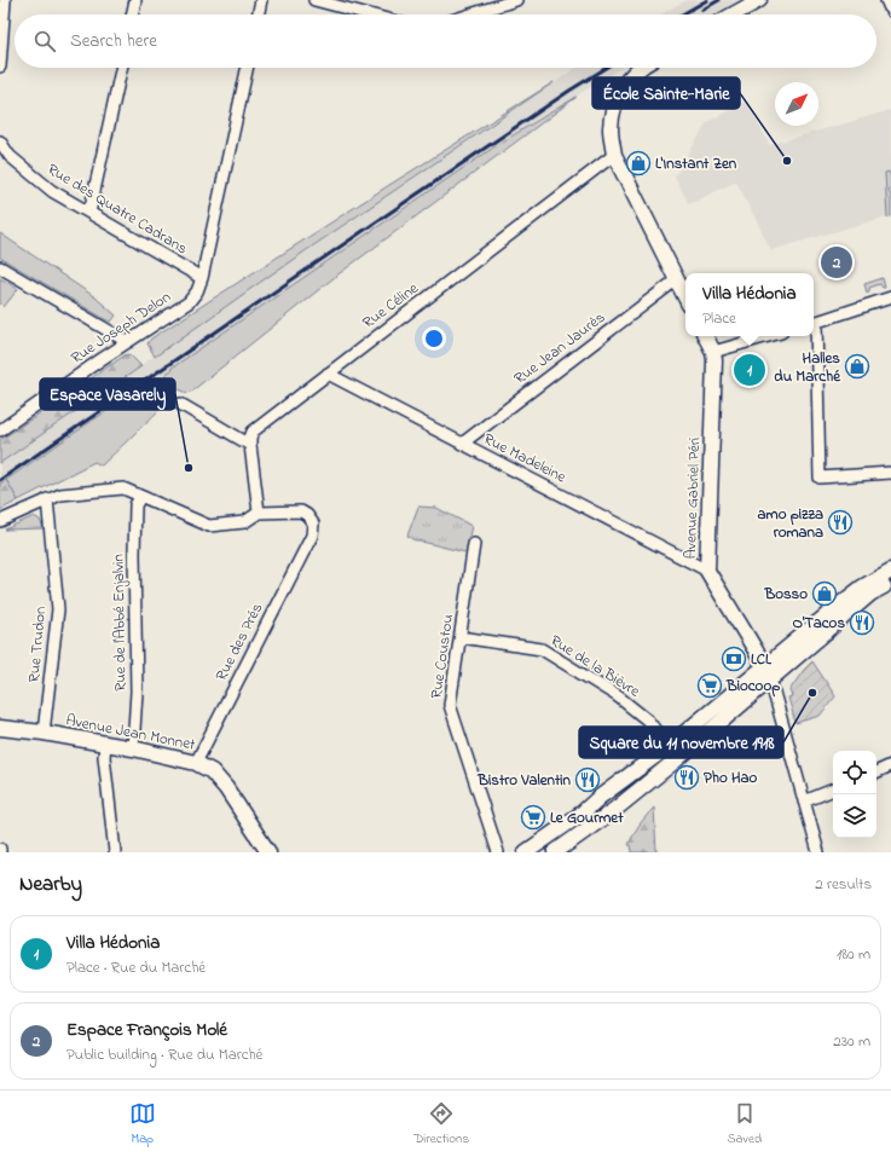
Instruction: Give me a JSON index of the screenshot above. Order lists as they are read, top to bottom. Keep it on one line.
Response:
{"streets":{"main road":["Avenue Gabriel Péri","Avenue Jean Monnet"],"street":["Rue des Quatre Cadrans","Rue Céline","Rue Joseph Delon","Rue Jean Jaurès","Rue Madeleine","Rue de l'Abbé Enjalvin","Rue des Prés","Rue Trudon","Rue Coustou","Rue de la Bièvre"]},"crossings":[["Rue des Quatre Cadrans","Rue Joseph Delon"],["Rue Céline","Rue Madeleine"],["Rue Jean Jaurès","Rue Madeleine"],["Rue Madeleine","Avenue Gabriel Péri"],["Rue de l'Abbé Enjalvin","Avenue Jean Monnet"],["Rue des Prés","Avenue Jean Monnet"],["Rue Trudon","Avenue Jean Monnet"],["Rue Coustou","Rue de la Bièvre"]],"places":{"other":["École Sainte-Marie","Espace Vasarely","Square du 11 novembre 1918"],"shop":["L'Instant Zen","Halles du Marché","Bosso"],"restaurant":["amo pizza romana","O'Tacos","Pho Hao","Bistro Valentin"],"bank":["LCL"],"supermarket":["Biocoop","Le Gourmet"]},"north":"top right","page":{"search":"Search here","pins":["2","1"],"popup":["Villa Hédonia","Place"],"heading":["Nearby","2 results"],"list":[{"mark":"1","name":"Villa Hédonia","note":"Place · Rue du Marché","value":"180 m"},{"mark":"2","name":"Espace François Molé","note":"Public building · Rue du Marché","value":"230 m"}],"nav":["Map","Directions","Saved"]}}
